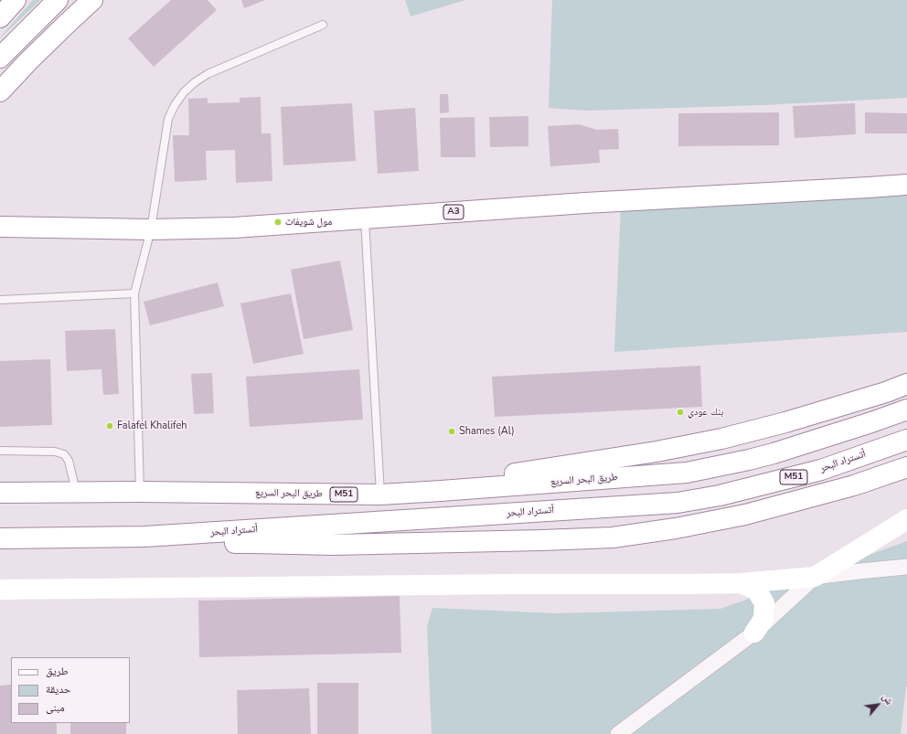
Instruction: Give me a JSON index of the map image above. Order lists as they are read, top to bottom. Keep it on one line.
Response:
{"streets":{"main road":["A3","أتستراد البحر","M51","طريق البحر السريع"]},"crossings":[["أتستراد البحر","M51"]],"places":["مول شويفات","بنك عودي","Falafel Khalifeh","Shames (Al)"],"legend":["طريق","حديقة","مبنى"],"north":"top right"}
